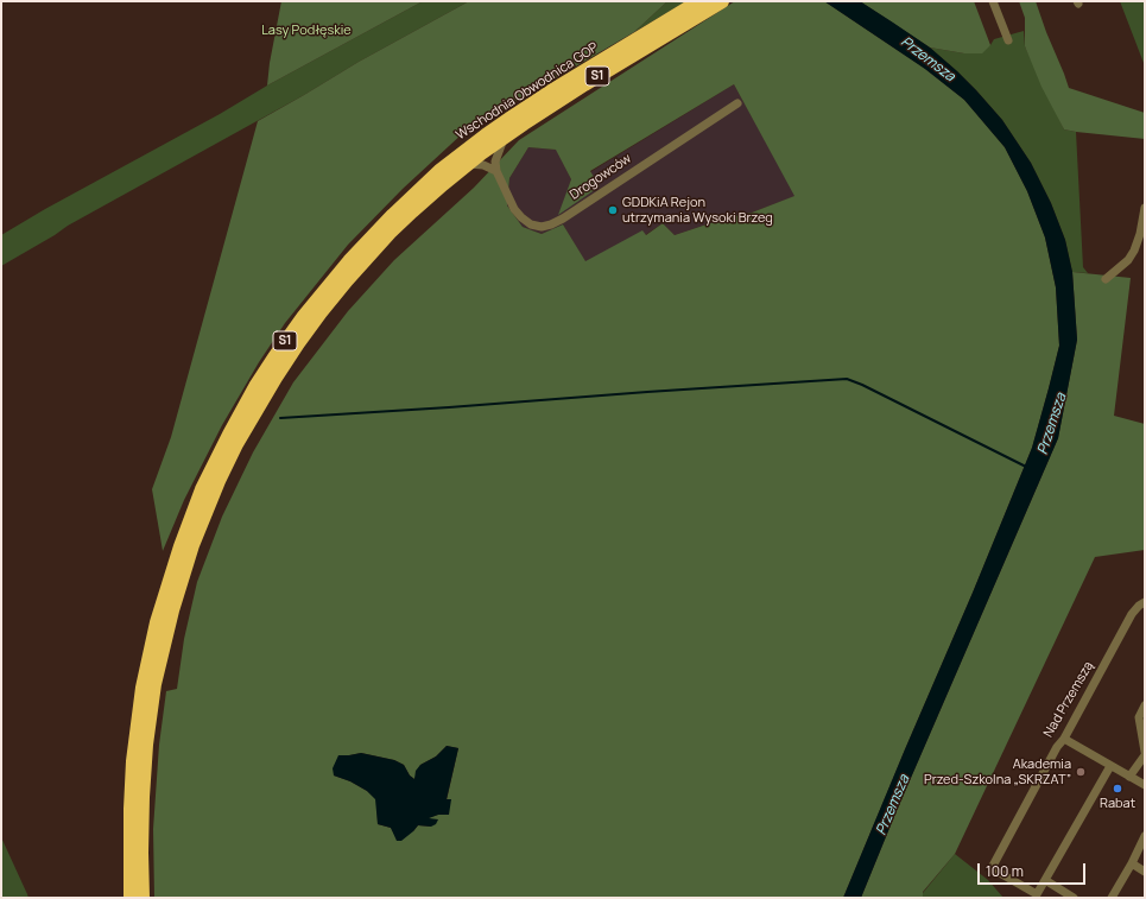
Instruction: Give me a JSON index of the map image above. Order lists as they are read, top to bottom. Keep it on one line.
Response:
{"streets":{"highway":["S1","Wschodnia Obwodnica GOP"],"street":["Drogowców","Nad Przemszą"]},"water":["Przemsza"],"parks":["Lasy Podłęskie"],"places":["GDDKiA Rejon utrzymania Wysoki Brzeg","Akademia Przed-Szkolna „SKRZAT”","Rabat"],"scale_bar":"100 m"}
